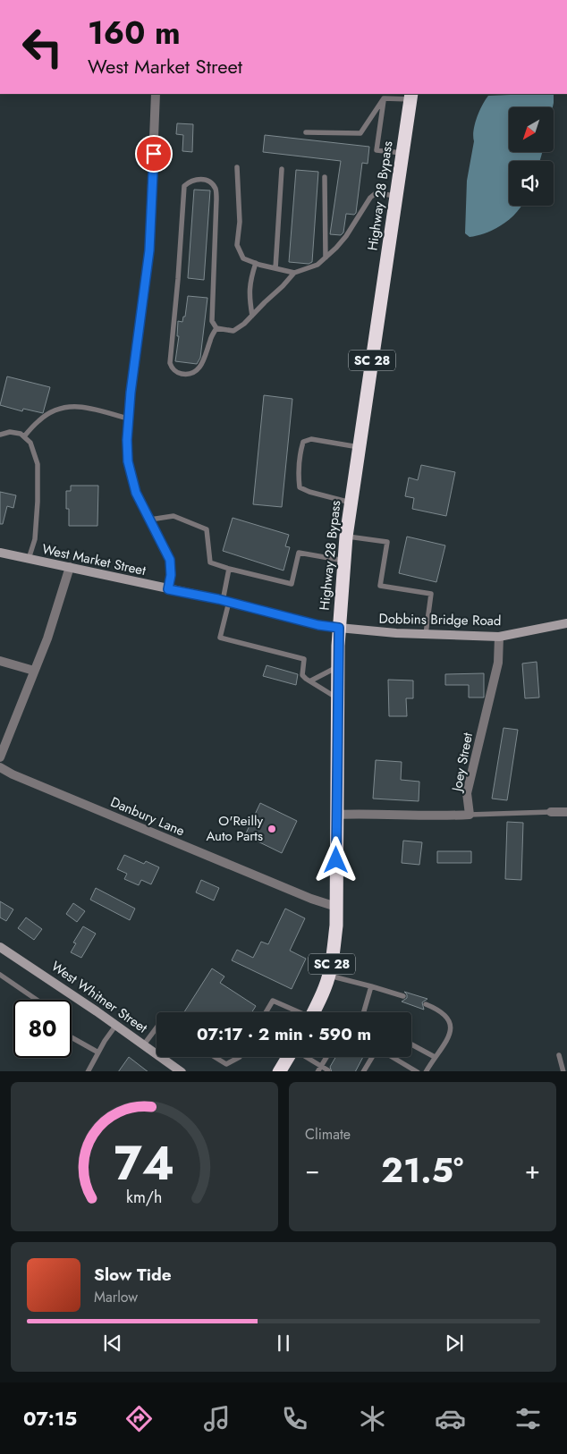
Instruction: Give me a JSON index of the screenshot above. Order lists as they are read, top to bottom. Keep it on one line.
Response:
{"streets":{"highway":["Highway 28 Bypass","SC 28"],"main road":["West Market Street","Dobbins Bridge Road","West Whitner Street"],"street":["Joey Street","Danbury Lane"]},"crossings":[["Highway 28 Bypass","West Market Street"],["Highway 28 Bypass","Dobbins Bridge Road"],["Highway 28 Bypass","Danbury Lane"],["West Market Street","Dobbins Bridge Road"],["Dobbins Bridge Road","Joey Street"]],"places":["O'Reilly Auto Parts"],"north":"bottom left","page":{"turn":["160 m","West Market Street"],"limit":"80","trip":"07:17 · 2 min · 590 m","tile":"Climate","heat":["−","21.5°","+"],"song":["Slow Tide","Marlow"],"tabs":"07:15","gauge":["74","km/h"]}}
